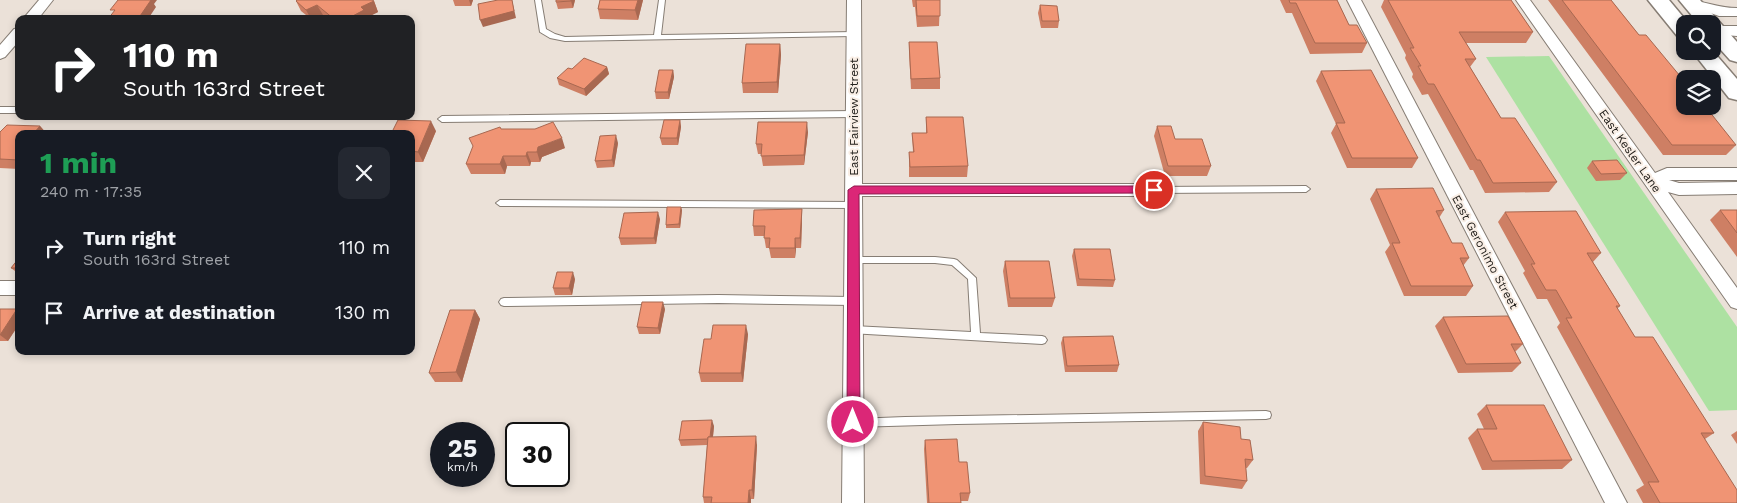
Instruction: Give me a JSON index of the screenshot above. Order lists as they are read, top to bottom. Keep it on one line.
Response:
{"streets":{"street":["East Fairview Street","East Kesler Lane","East Geronimo Street"]},"page":{"turn":["110 m","South 163rd Street"],"heading":["1 min","240 m · 17:35"],"list":[{"name":"Turn right","note":"South 163rd Street","value":"110 m"},{"name":"Arrive at destination","value":"130 m"}],"speed":"25 km/h","limit":"30"}}
